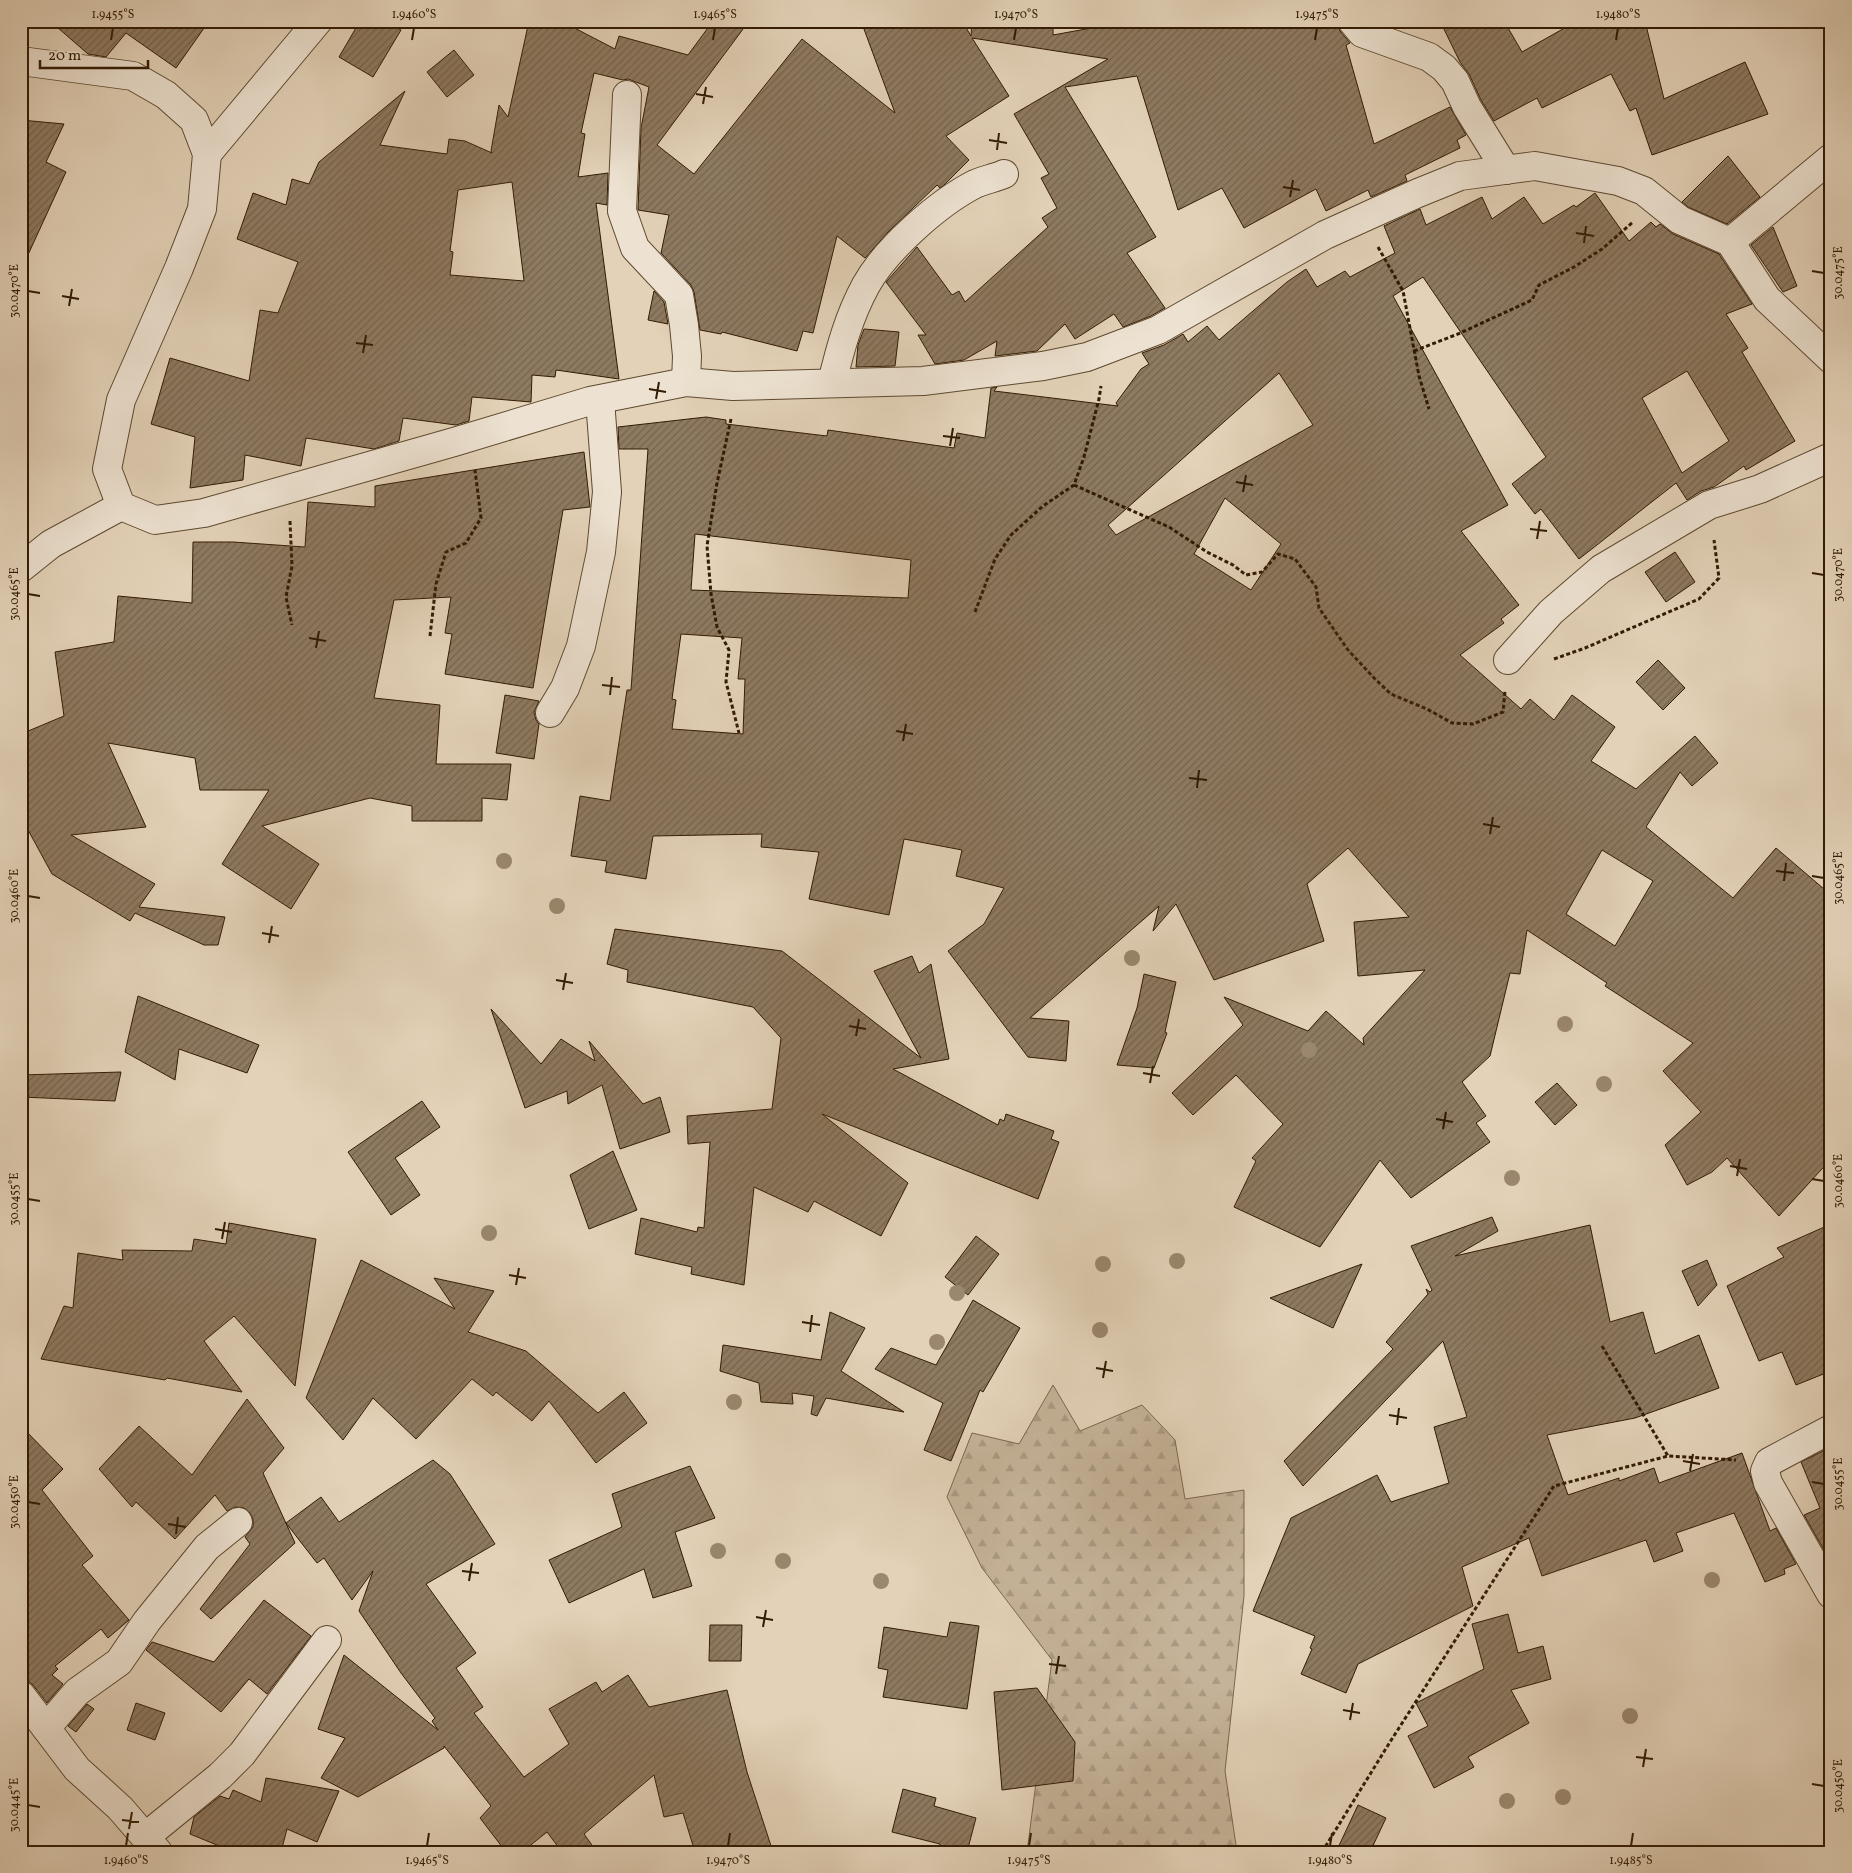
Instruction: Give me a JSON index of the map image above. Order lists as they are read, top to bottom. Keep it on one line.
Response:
{"scale_bar":"20 m","coordinates":["1.9455°S","1.9460°S","1.9465°S","1.9470°S","1.9475°S","1.9480°S","30.0475°E","30.0470°E","30.0465°E","30.0460°E","30.0455°E","30.0450°E","30.0445°E","1.9485°S"]}
